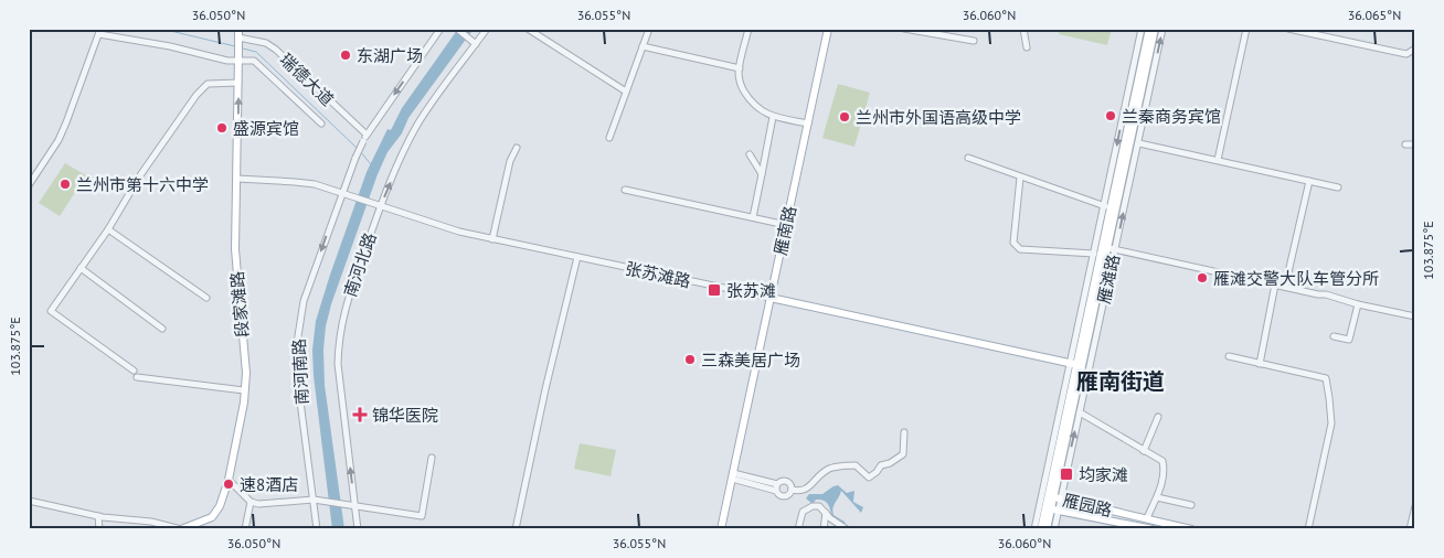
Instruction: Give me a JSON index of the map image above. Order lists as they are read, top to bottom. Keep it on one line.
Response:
{"streets":{"main road":["雁南路","张苏滩路","雁滩路","段家滩路","雁园路"],"street":["瑞德大道","南河北路","南河南路"]},"crossings":[["瑞德大道","段家滩路"],["瑞德大道","南河南路"],["雁南路","张苏滩路"],["南河北路","张苏滩路"],["张苏滩路","雁滩路"],["张苏滩路","南河南路"],["雁滩路","雁园路"]],"one_way":["南河北路","南河南路"],"districts":["雁南街道"],"places":{"other":["东湖广场","兰秦商务宾馆","兰州市外国语高级中学","盛源宾馆","兰州市第十六中学","雁滩交警大队车管分所","三森美居广场","速8酒店"],"transit":["张苏滩","均家滩"],"health":["锦华医院"]},"coordinates":["36.050°N","36.055°N","36.060°N","36.065°N","103.875°E"]}
